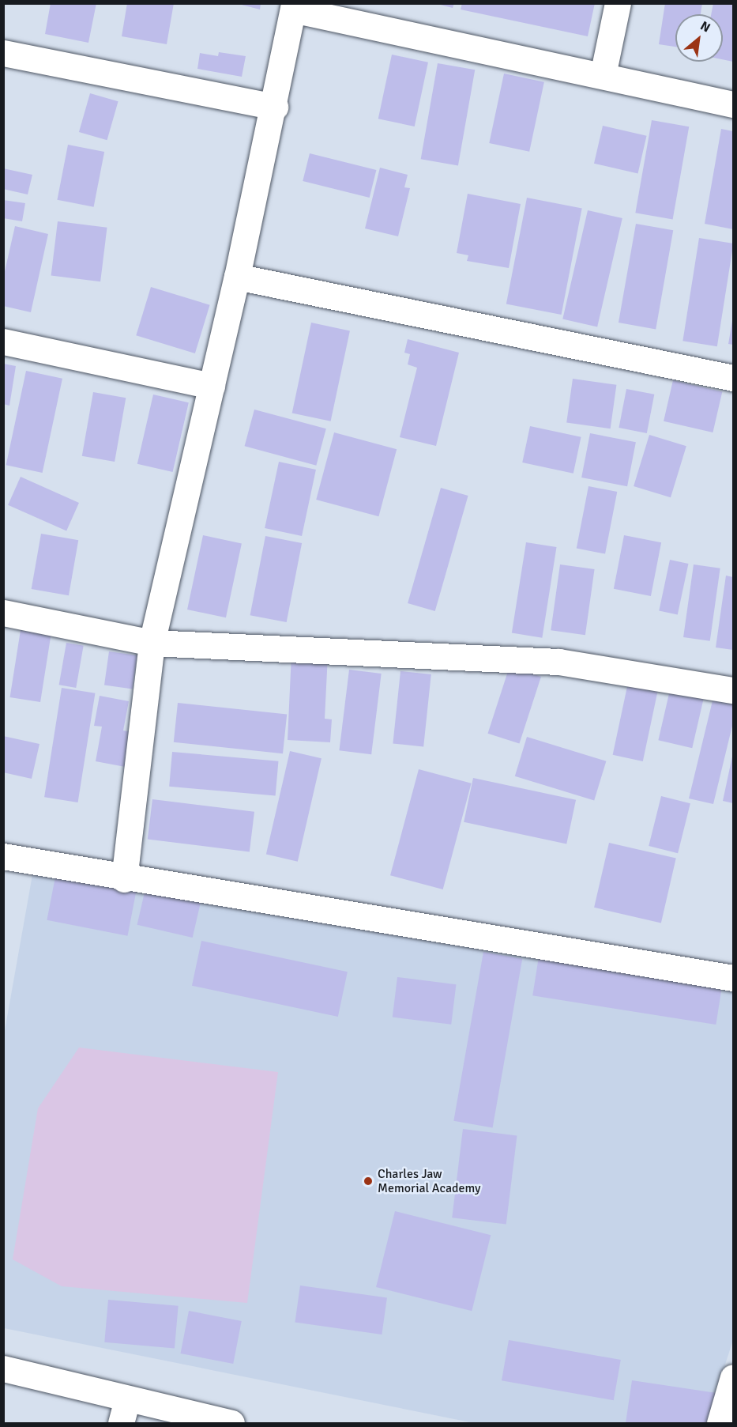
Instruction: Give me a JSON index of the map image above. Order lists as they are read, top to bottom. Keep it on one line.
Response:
{"places":["Charles Jaw Memorial Academy"],"north":"top right"}
